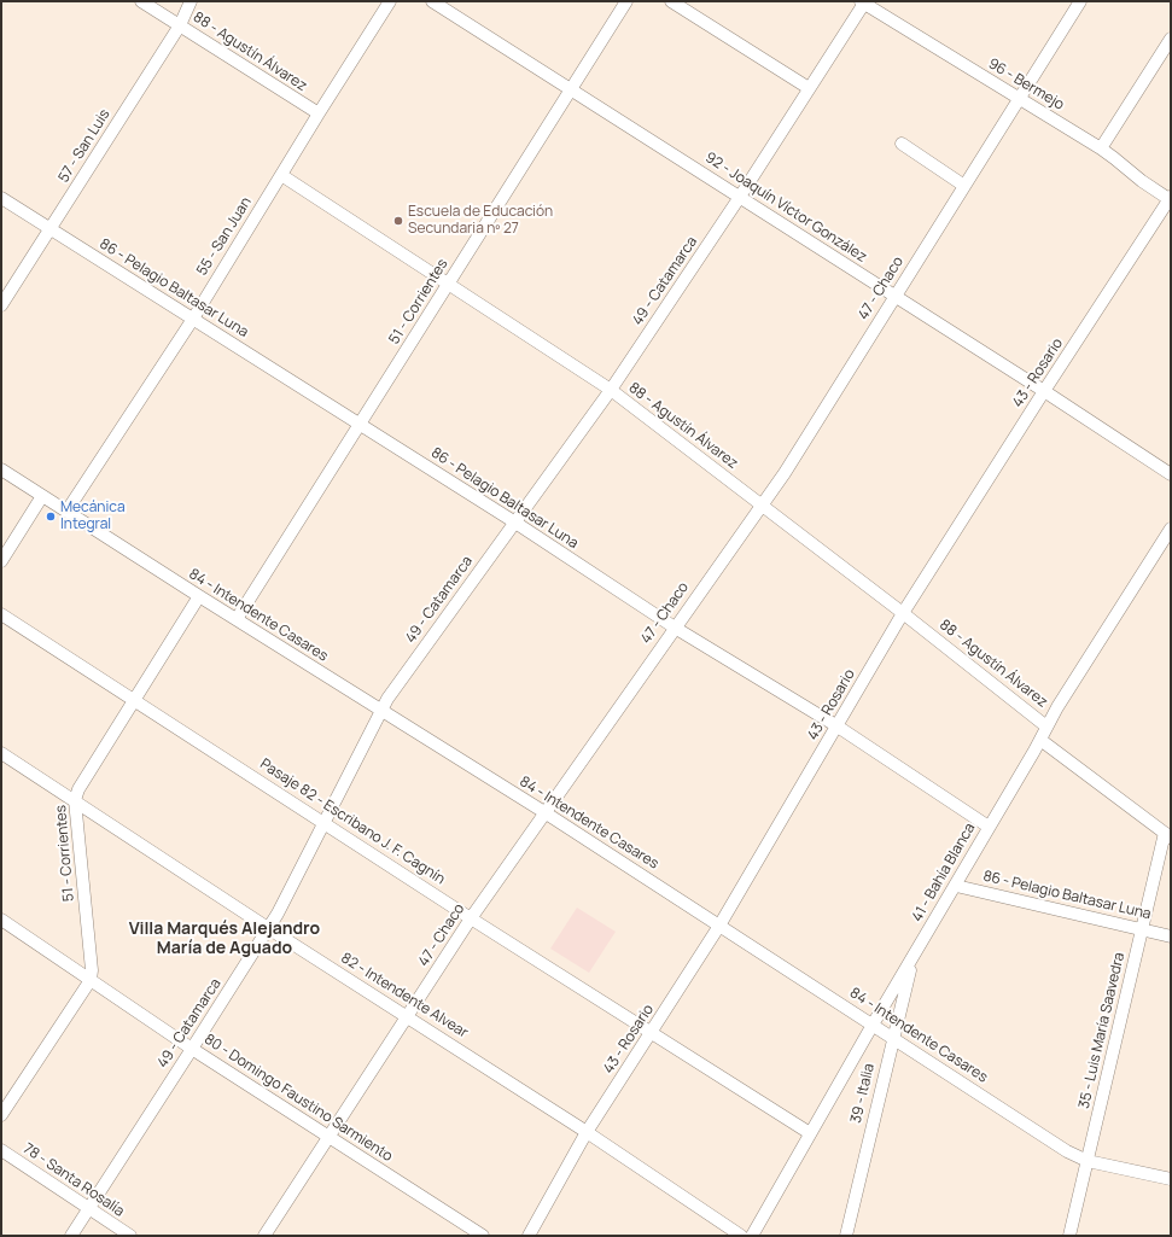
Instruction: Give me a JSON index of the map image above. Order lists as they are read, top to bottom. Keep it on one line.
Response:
{"streets":{"street":["88 - Agustín Álvarez","96 - Bermejo","57 - San Luis","92 - Joaquín Víctor González","55 - San Juan","49 - Catamarca","86 - Pelagio Baltasar Luna","47 - Chaco","51 - Corrientes","43 - Rosario","84 - Intendente Casares","Pasaje 82 - Escribano J. F. Cagnín","41 - Bahía Blanca","82 - Intendente Alvear","35 - Luis María Saavedra","39 - Italia","80 - Domingo Faustino Sarmiento","78 - Santa Rosalía"]},"crossings":[["88 - Agustín Álvarez","57 - San Luis"],["88 - Agustín Álvarez","55 - San Juan"],["88 - Agustín Álvarez","49 - Catamarca"],["88 - Agustín Álvarez","47 - Chaco"],["88 - Agustín Álvarez","51 - Corrientes"],["88 - Agustín Álvarez","43 - Rosario"],["88 - Agustín Álvarez","41 - Bahía Blanca"],["96 - Bermejo","49 - Catamarca"],["96 - Bermejo","47 - Chaco"],["96 - Bermejo","43 - Rosario"],["57 - San Luis","86 - Pelagio Baltasar Luna"],["92 - Joaquín Víctor González","49 - Catamarca"],["92 - Joaquín Víctor González","47 - Chaco"],["92 - Joaquín Víctor González","51 - Corrientes"],["92 - Joaquín Víctor González","43 - Rosario"],["55 - San Juan","86 - Pelagio Baltasar Luna"],["55 - San Juan","84 - Intendente Casares"],["49 - Catamarca","86 - Pelagio Baltasar Luna"],["49 - Catamarca","84 - Intendente Casares"],["49 - Catamarca","Pasaje 82 - Escribano J. F. Cagnín"],["49 - Catamarca","82 - Intendente Alvear"],["49 - Catamarca","80 - Domingo Faustino Sarmiento"],["49 - Catamarca","78 - Santa Rosalía"],["86 - Pelagio Baltasar Luna","47 - Chaco"],["86 - Pelagio Baltasar Luna","51 - Corrientes"],["86 - Pelagio Baltasar Luna","43 - Rosario"],["86 - Pelagio Baltasar Luna","41 - Bahía Blanca"],["86 - Pelagio Baltasar Luna","35 - Luis María Saavedra"],["47 - Chaco","84 - Intendente Casares"],["47 - Chaco","Pasaje 82 - Escribano J. F. Cagnín"],["47 - Chaco","82 - Intendente Alvear"],["47 - Chaco","80 - Domingo Faustino Sarmiento"],["51 - Corrientes","84 - Intendente Casares"],["51 - Corrientes","Pasaje 82 - Escribano J. F. Cagnín"],["51 - Corrientes","82 - Intendente Alvear"],["51 - Corrientes","80 - Domingo Faustino Sarmiento"],["43 - Rosario","84 - Intendente Casares"],["43 - Rosario","Pasaje 82 - Escribano J. F. Cagnín"],["43 - Rosario","82 - Intendente Alvear"],["84 - Intendente Casares","41 - Bahía Blanca"],["84 - Intendente Casares","35 - Luis María Saavedra"],["84 - Intendente Casares","39 - Italia"],["Pasaje 82 - Escribano J. F. Cagnín","41 - Bahía Blanca"],["41 - Bahía Blanca","39 - Italia"]],"districts":["Villa Marqués Alejandro María de Aguado"],"places":["Escuela de Educación Secundaria nº 27","Mecánica Integral"]}
